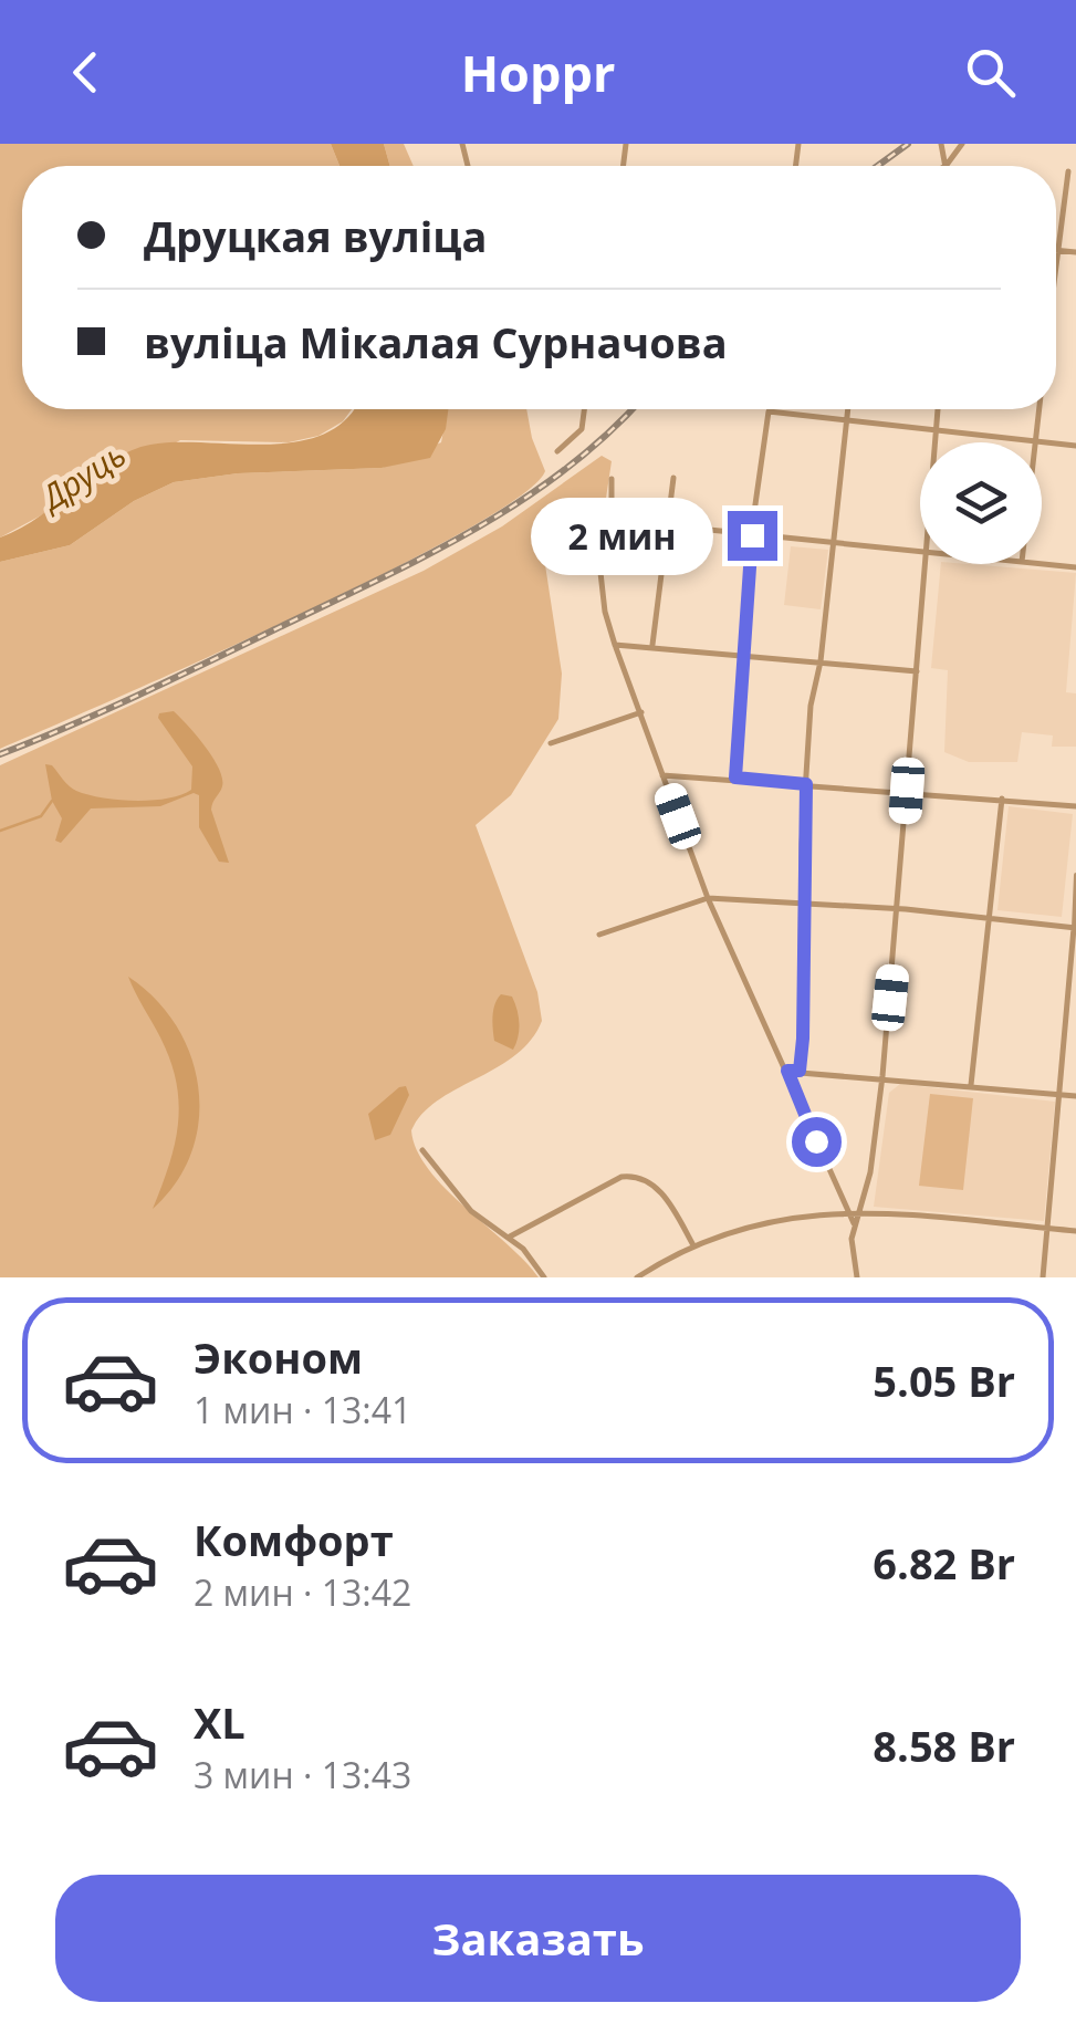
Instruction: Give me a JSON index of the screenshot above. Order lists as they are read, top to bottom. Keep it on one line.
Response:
{"water":["Друць"],"page":{"header":"Hoppr","banner":["Друцкая вуліца","вуліца Мікалая Сурначова"],"bubble":"2 мин","list":[{"name":"Эконом","note":"1 мин · 13:41","value":"5.05 Br"},{"name":"Комфорт","note":"2 мин · 13:42","value":"6.82 Br"},{"name":"XL","note":"3 мин · 13:43","value":"8.58 Br"}],"buttons":"Заказать"}}
